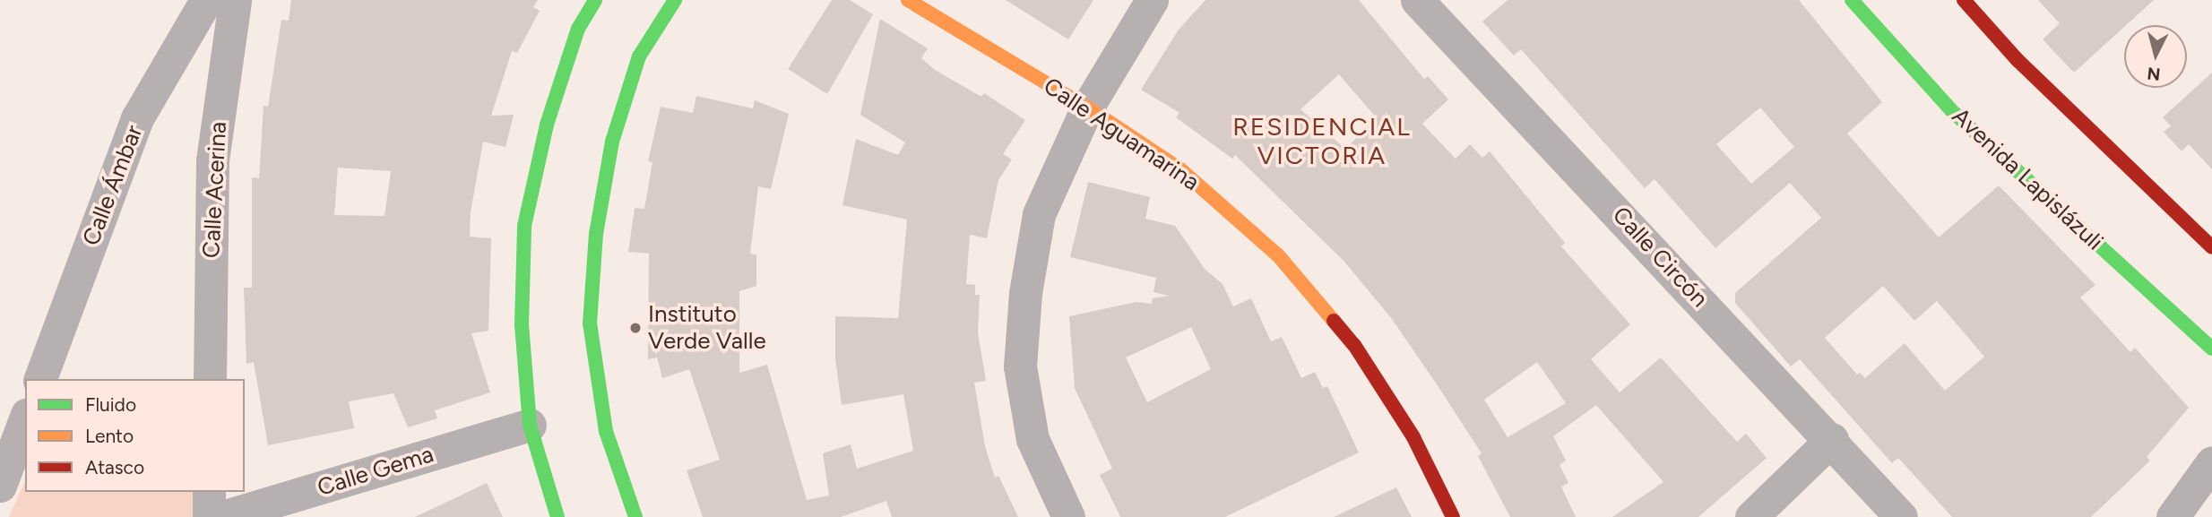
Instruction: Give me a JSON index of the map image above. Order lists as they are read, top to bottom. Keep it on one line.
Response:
{"streets":{"street":["Calle Aguamarina","Avenida Lapislázuli","Calle Ámbar","Calle Acerina","Calle Circón","Calle Gema"]},"districts":["RESIDENCIAL VICTORIA"],"places":["Instituto Verde Valle"],"legend":["Fluido","Lento","Atasco"],"north":"bottom"}
